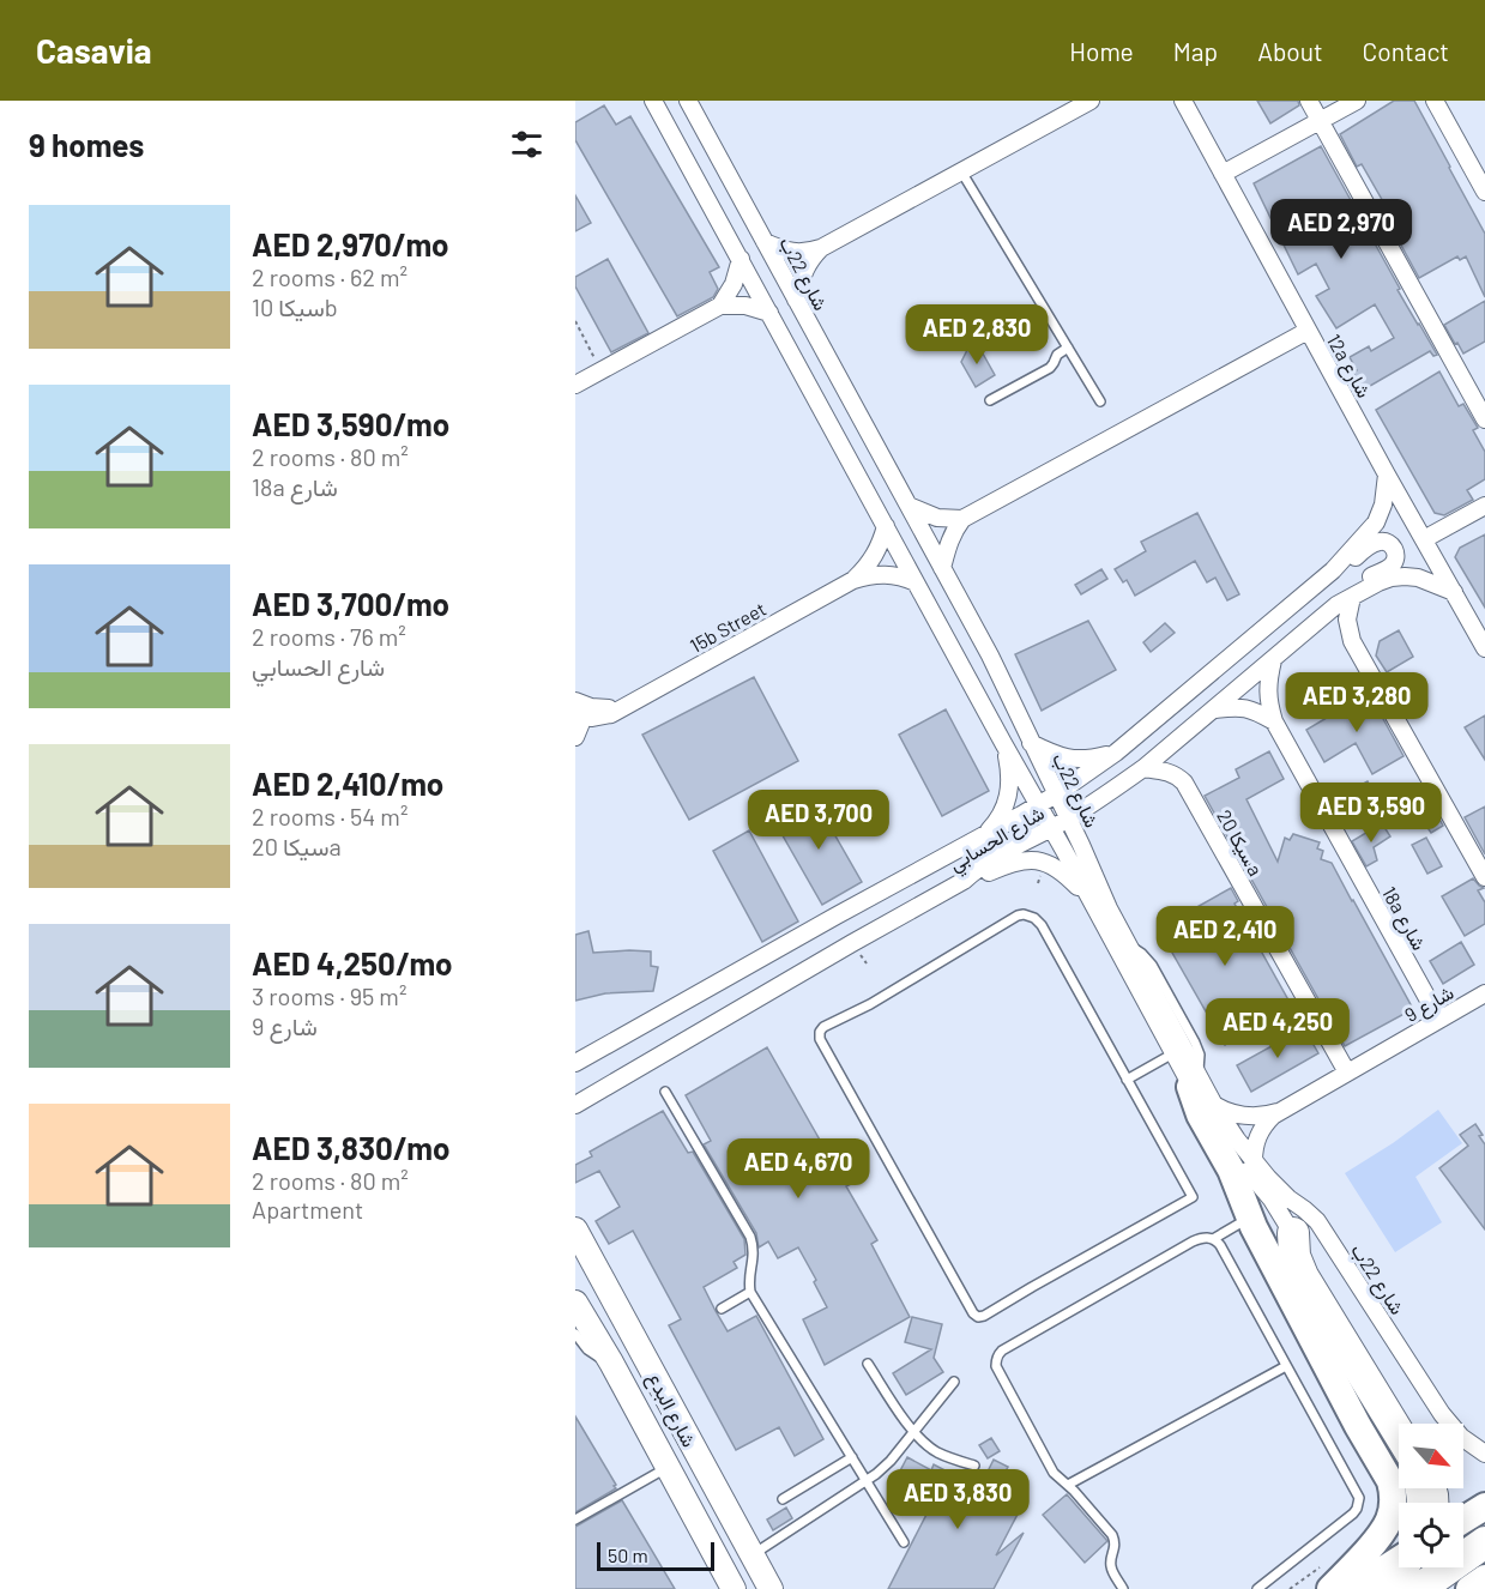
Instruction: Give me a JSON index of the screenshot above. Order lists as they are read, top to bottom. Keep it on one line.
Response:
{"streets":{"main road":["شارع البدع"],"street":["شارع 22ب","12a شارع","15b Street","شارع الحسابي","سيكا 20a","18a شارع","شارع 9"]},"crossings":[["شارع 22ب","15b Street"],["شارع 22ب","شارع الحسابي"],["شارع 22ب","شارع 9"],["12a شارع","شارع الحسابي"],["شارع الحسابي","سيكا 20a"],["شارع الحسابي","18a شارع"],["سيكا 20a","شارع 9"],["18a شارع","شارع 9"]],"scale_bar":"50 m","north":"bottom right","page":{"header":"Casavia","nav":["Home","Map","About","Contact"],"heading":"9 homes","list":[{"name":"AED 2,970/mo","note":"2 rooms · 62 m² · سيكا 10b"},{"name":"AED 3,590/mo","note":"2 rooms · 80 m² · 18a شارع"},{"name":"AED 3,700/mo","note":"2 rooms · 76 m² · شارع الحسابي"},{"name":"AED 2,410/mo","note":"2 rooms · 54 m² · سيكا 20a"},{"name":"AED 4,250/mo","note":"3 rooms · 95 m² · شارع 9"},{"name":"AED 3,830/mo","note":"2 rooms · 80 m² · Apartment"}],"price":["AED 2,970","AED 2,830","AED 3,280","AED 3,590","AED 3,700","AED 2,410","AED 4,250","AED 4,670","AED 3,830"],"scale":"50 m"}}
